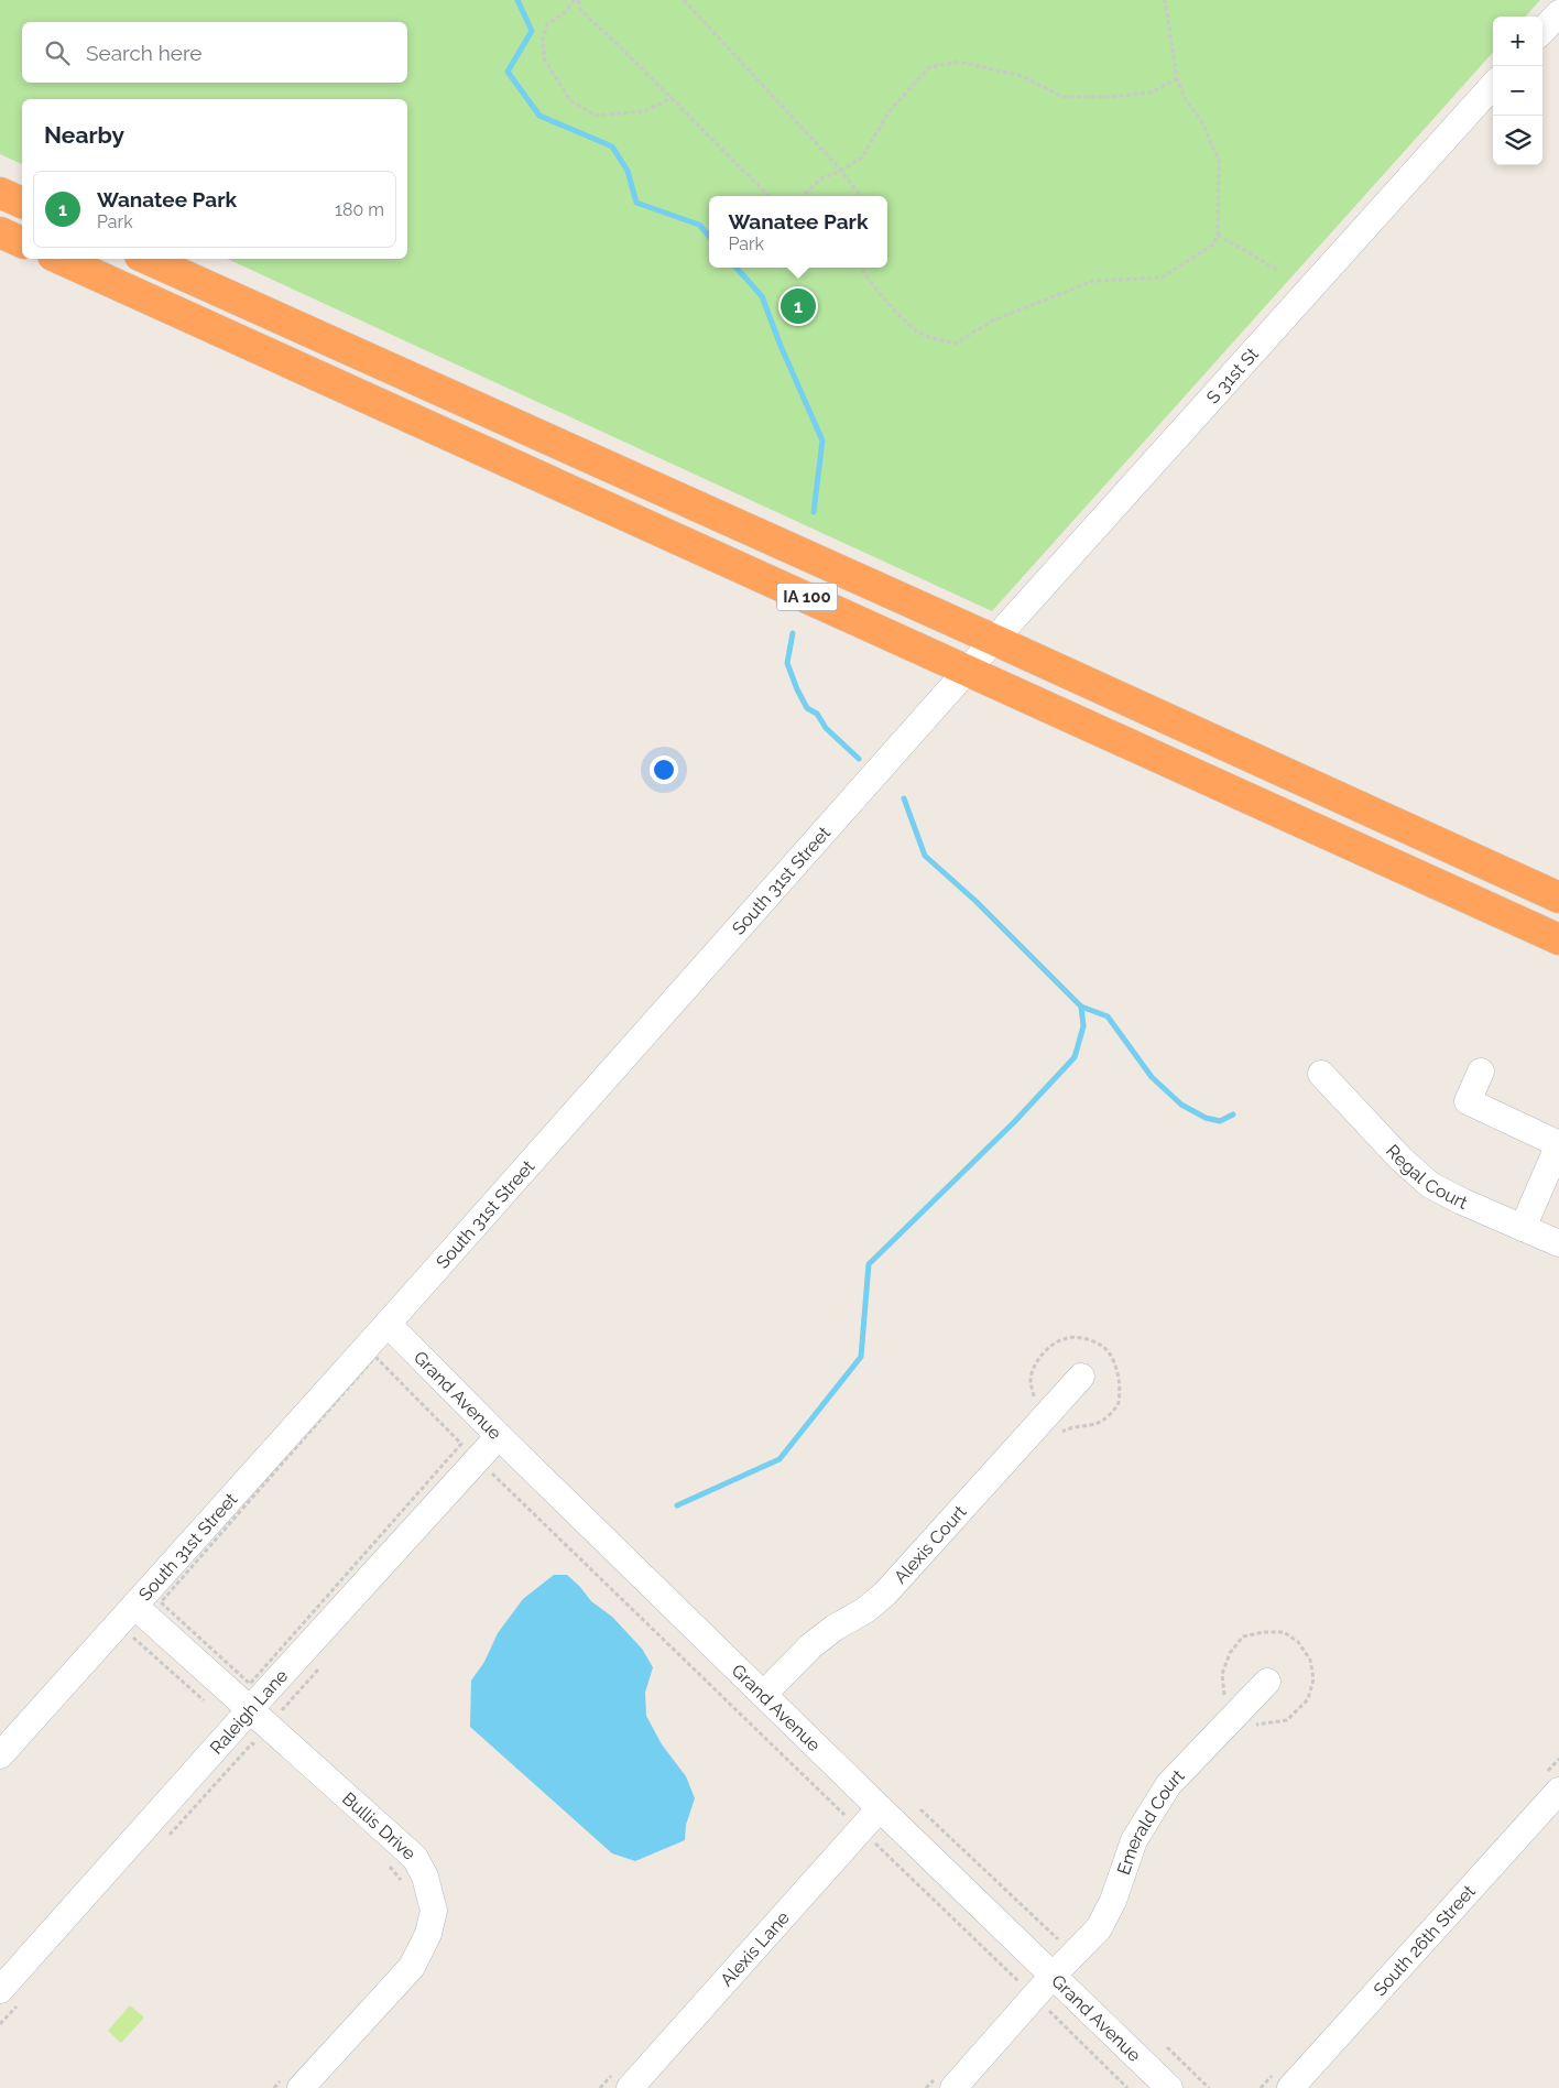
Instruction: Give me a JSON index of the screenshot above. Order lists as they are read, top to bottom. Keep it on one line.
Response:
{"streets":{"highway":["IA 100"],"street":["S 31st St","South 31st Street","Regal Court","Grand Avenue","Alexis Court","Raleigh Lane","Emerald Court","Bullis Drive","South 26th Street","Alexis Lane"]},"crossings":[["S 31st St","IA 100"],["S 31st St","South 31st Street"],["IA 100","South 31st Street"],["South 31st Street","Grand Avenue"],["South 31st Street","Bullis Drive"],["Grand Avenue","Alexis Court"],["Grand Avenue","Raleigh Lane"],["Grand Avenue","Emerald Court"],["Grand Avenue","Alexis Lane"],["Raleigh Lane","Bullis Drive"]],"page":{"map_buttons":["+","−"],"search":"Search here","heading":"Nearby","list":[{"mark":"1","name":"Wanatee Park","note":"Park","value":"180 m"}],"popup":["Wanatee Park","Park"],"pins":"1"}}
